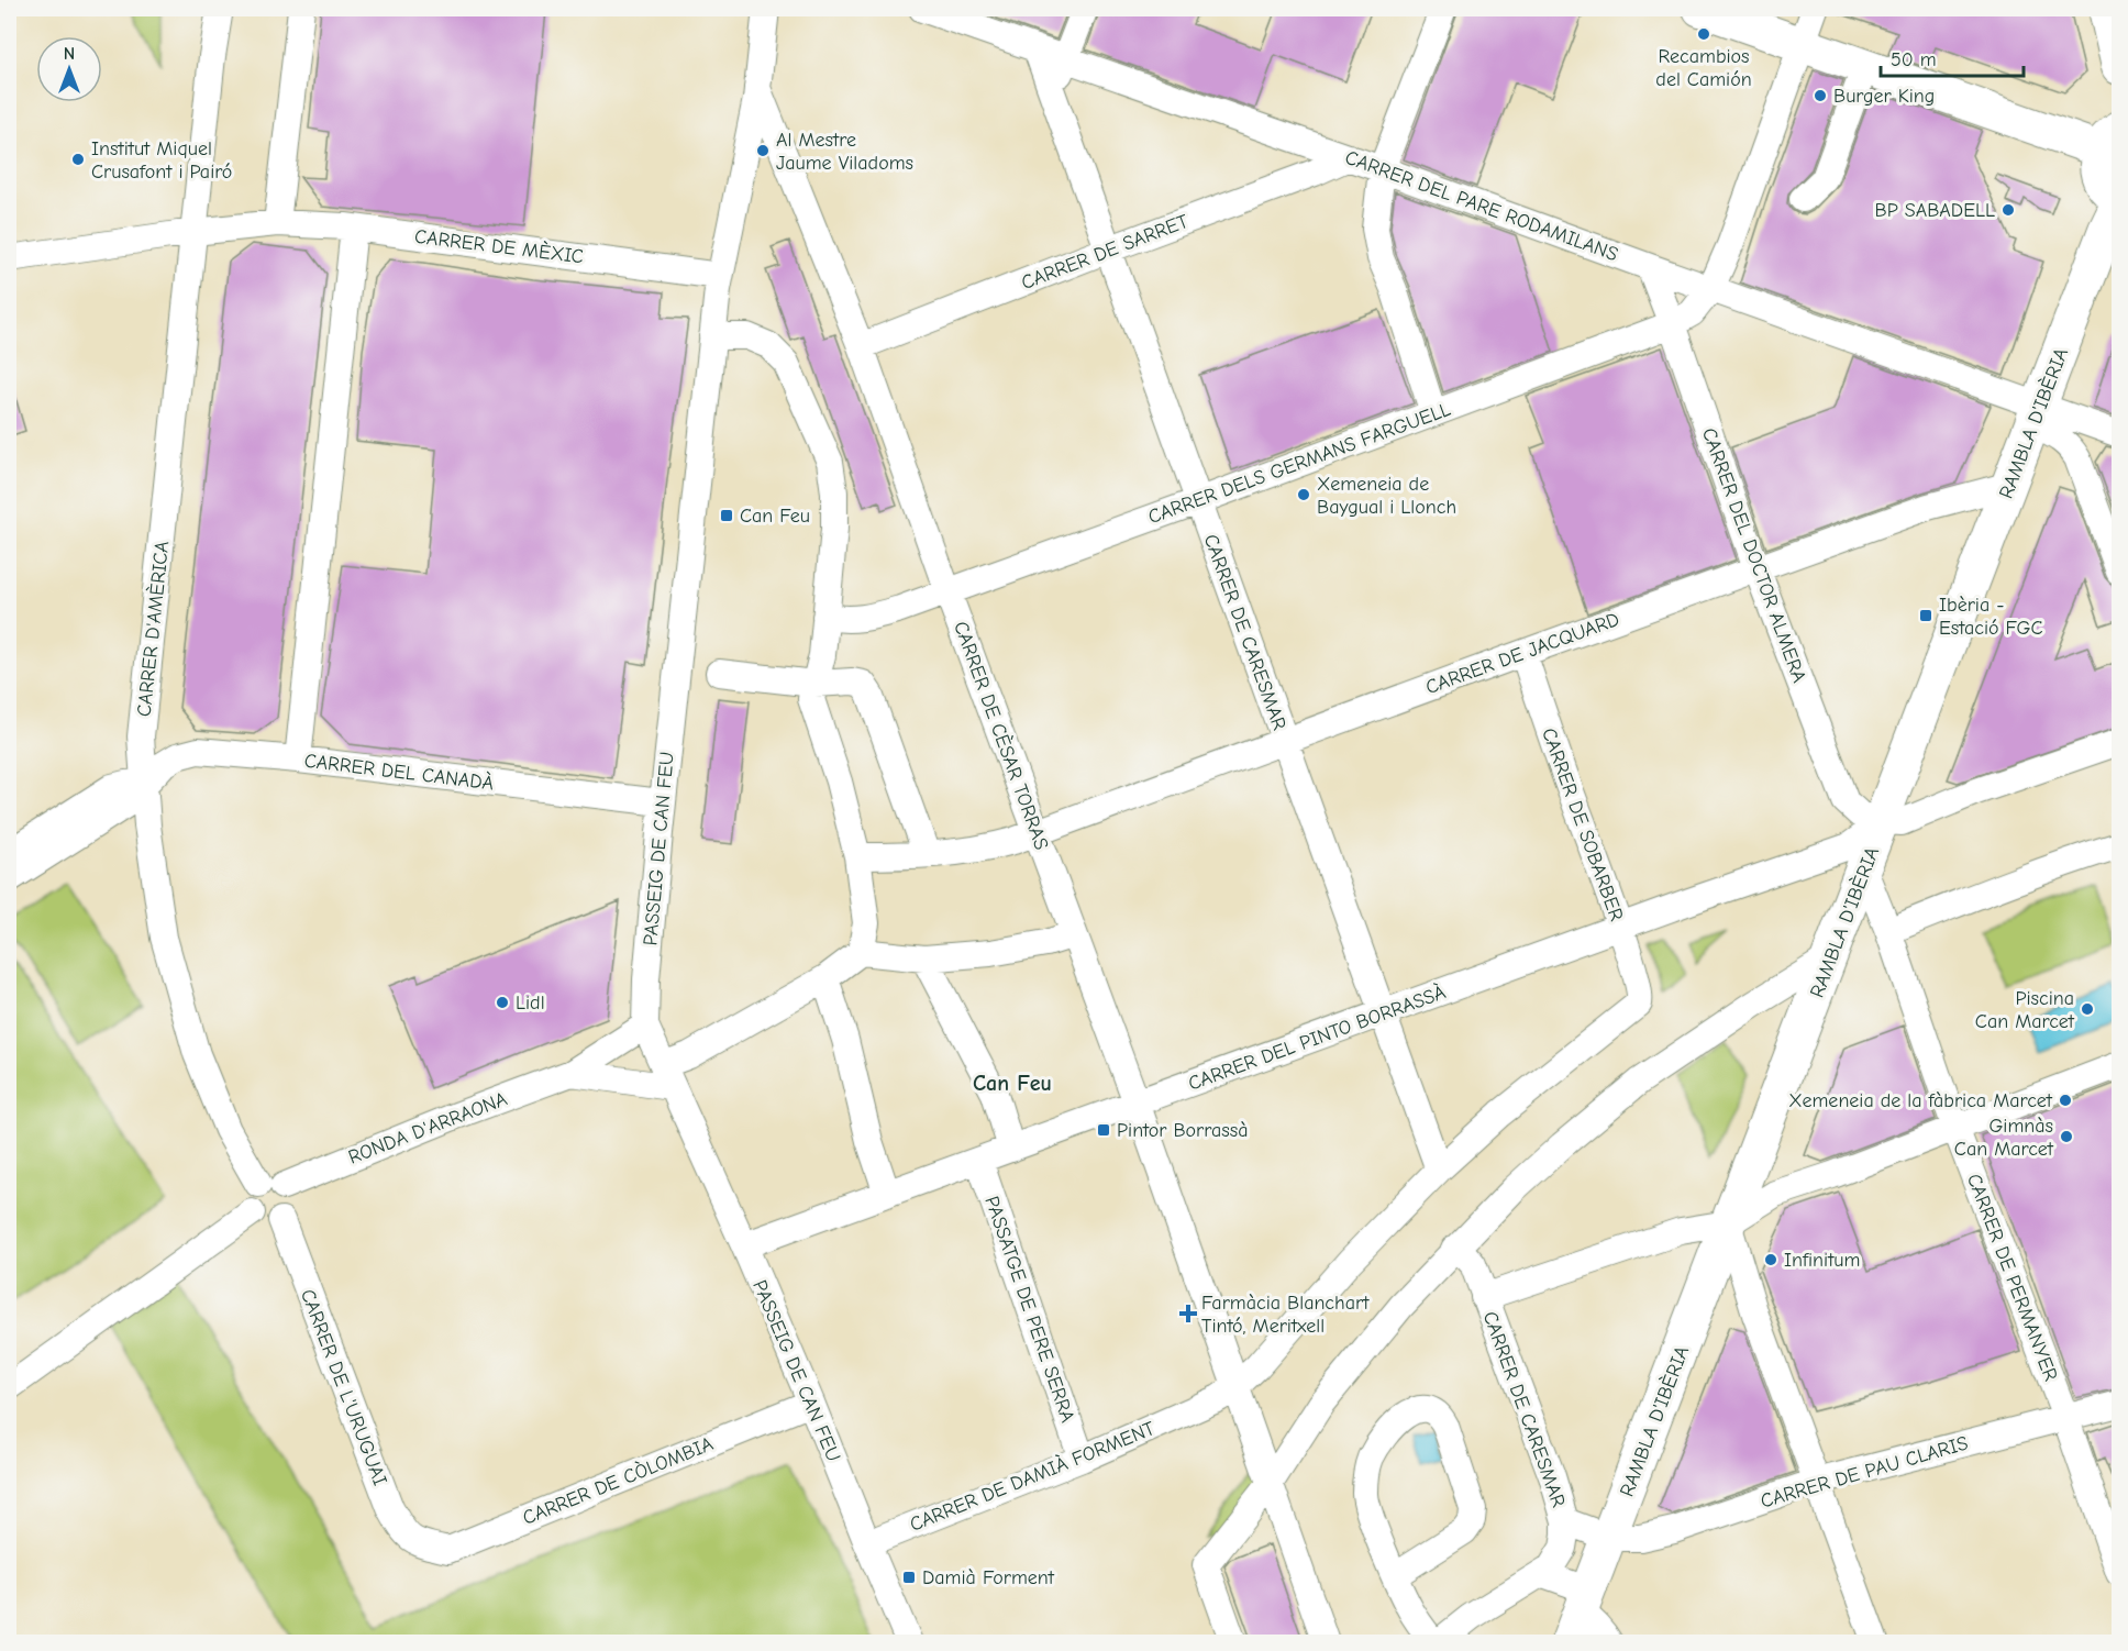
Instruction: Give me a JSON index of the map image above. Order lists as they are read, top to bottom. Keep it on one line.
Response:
{"streets":{"main road":["RAMBLA D'IBÈRIA"],"street":["CARRER DEL PARE RODAMILANS","CARRER DE MÈXIC","CARRER DE SARRET","CARRER DELS GERMANS FARGUELL","CARRER DEL DOCTOR ALMERA","CARRER D'AMÈRICA","CARRER DE CARESMAR","CARRER DE JACQUARD","CARRER DE CÈSAR TORRAS","CARRER DEL CANADÀ","CARRER DE SOBARBER","PASSEIG DE CAN FEU","CARRER DEL PINTO BORRASSÀ","RONDA D'ARRAONA","CARRER DE PERMANYER","PASSATGE DE PERE SERRA","CARRER DE L'URUGUAI","CARRER DE PAU CLARIS","CARRER DE DAMIÀ FORMENT","CARRER DE CÒLOMBIA"]},"crossings":[["CARRER DEL PARE RODAMILANS","CARRER DE SARRET"],["CARRER DEL PARE RODAMILANS","RAMBLA D'IBÈRIA"],["CARRER DEL PARE RODAMILANS","CARRER DELS GERMANS FARGUELL"],["CARRER DEL PARE RODAMILANS","CARRER DEL DOCTOR ALMERA"],["CARRER DEL PARE RODAMILANS","CARRER DE CARESMAR"],["CARRER DE MÈXIC","CARRER D'AMÈRICA"],["CARRER DE MÈXIC","PASSEIG DE CAN FEU"],["CARRER DE SARRET","CARRER DE CARESMAR"],["CARRER DE SARRET","CARRER DE CÈSAR TORRAS"],["RAMBLA D'IBÈRIA","CARRER DEL DOCTOR ALMERA"],["RAMBLA D'IBÈRIA","CARRER DE JACQUARD"],["RAMBLA D'IBÈRIA","CARRER DEL PINTO BORRASSÀ"],["RAMBLA D'IBÈRIA","CARRER DE PERMANYER"],["RAMBLA D'IBÈRIA","CARRER DE PAU CLARIS"],["CARRER DELS GERMANS FARGUELL","CARRER DEL DOCTOR ALMERA"],["CARRER DELS GERMANS FARGUELL","CARRER DE CARESMAR"],["CARRER DELS GERMANS FARGUELL","CARRER DE CÈSAR TORRAS"],["CARRER DEL DOCTOR ALMERA","CARRER DE JACQUARD"],["CARRER DEL DOCTOR ALMERA","CARRER DEL PINTO BORRASSÀ"],["CARRER D'AMÈRICA","CARRER DEL CANADÀ"],["CARRER D'AMÈRICA","RONDA D'ARRAONA"],["CARRER D'AMÈRICA","CARRER DE L'URUGUAI"],["CARRER DE CARESMAR","CARRER DE JACQUARD"],["CARRER DE CARESMAR","CARRER DEL PINTO BORRASSÀ"],["CARRER DE CARESMAR","CARRER DE DAMIÀ FORMENT"],["CARRER DE JACQUARD","CARRER DE CÈSAR TORRAS"],["CARRER DE JACQUARD","CARRER DE SOBARBER"],["CARRER DE CÈSAR TORRAS","PASSEIG DE CAN FEU"],["CARRER DE CÈSAR TORRAS","CARRER DEL PINTO BORRASSÀ"],["CARRER DE CÈSAR TORRAS","CARRER DE DAMIÀ FORMENT"],["CARRER DEL CANADÀ","PASSEIG DE CAN FEU"],["CARRER DE SOBARBER","CARRER DEL PINTO BORRASSÀ"],["CARRER DE SOBARBER","CARRER DE DAMIÀ FORMENT"],["PASSEIG DE CAN FEU","CARRER DEL PINTO BORRASSÀ"],["PASSEIG DE CAN FEU","RONDA D'ARRAONA"],["PASSEIG DE CAN FEU","CARRER DE DAMIÀ FORMENT"],["PASSEIG DE CAN FEU","CARRER DE CÒLOMBIA"],["CARRER DEL PINTO BORRASSÀ","PASSATGE DE PERE SERRA"],["RONDA D'ARRAONA","CARRER DE L'URUGUAI"],["CARRER DE PERMANYER","CARRER DE PAU CLARIS"],["PASSATGE DE PERE SERRA","CARRER DE DAMIÀ FORMENT"],["CARRER DE L'URUGUAI","CARRER DE CÒLOMBIA"]],"districts":["Can Feu"],"places":{"other":["Recambios del Camión","Burger King","Al Mestre Jaume Viladoms","Institut Miquel Crusafont i Pairó","BP SABADELL","Xemeneia de Baygual i Llonch","Lidl","Piscina Can Marcet","Xemeneia de la fàbrica Marcet","Gimnàs Can Marcet","Infinitum"],"transit":["Can Feu","Ibèria - Estació FGC","Pintor Borrassà","Damià Forment"],"health":["Farmàcia Blanchart Tintó, Meritxell"]},"scale_bar":"50 m","north":"top"}
